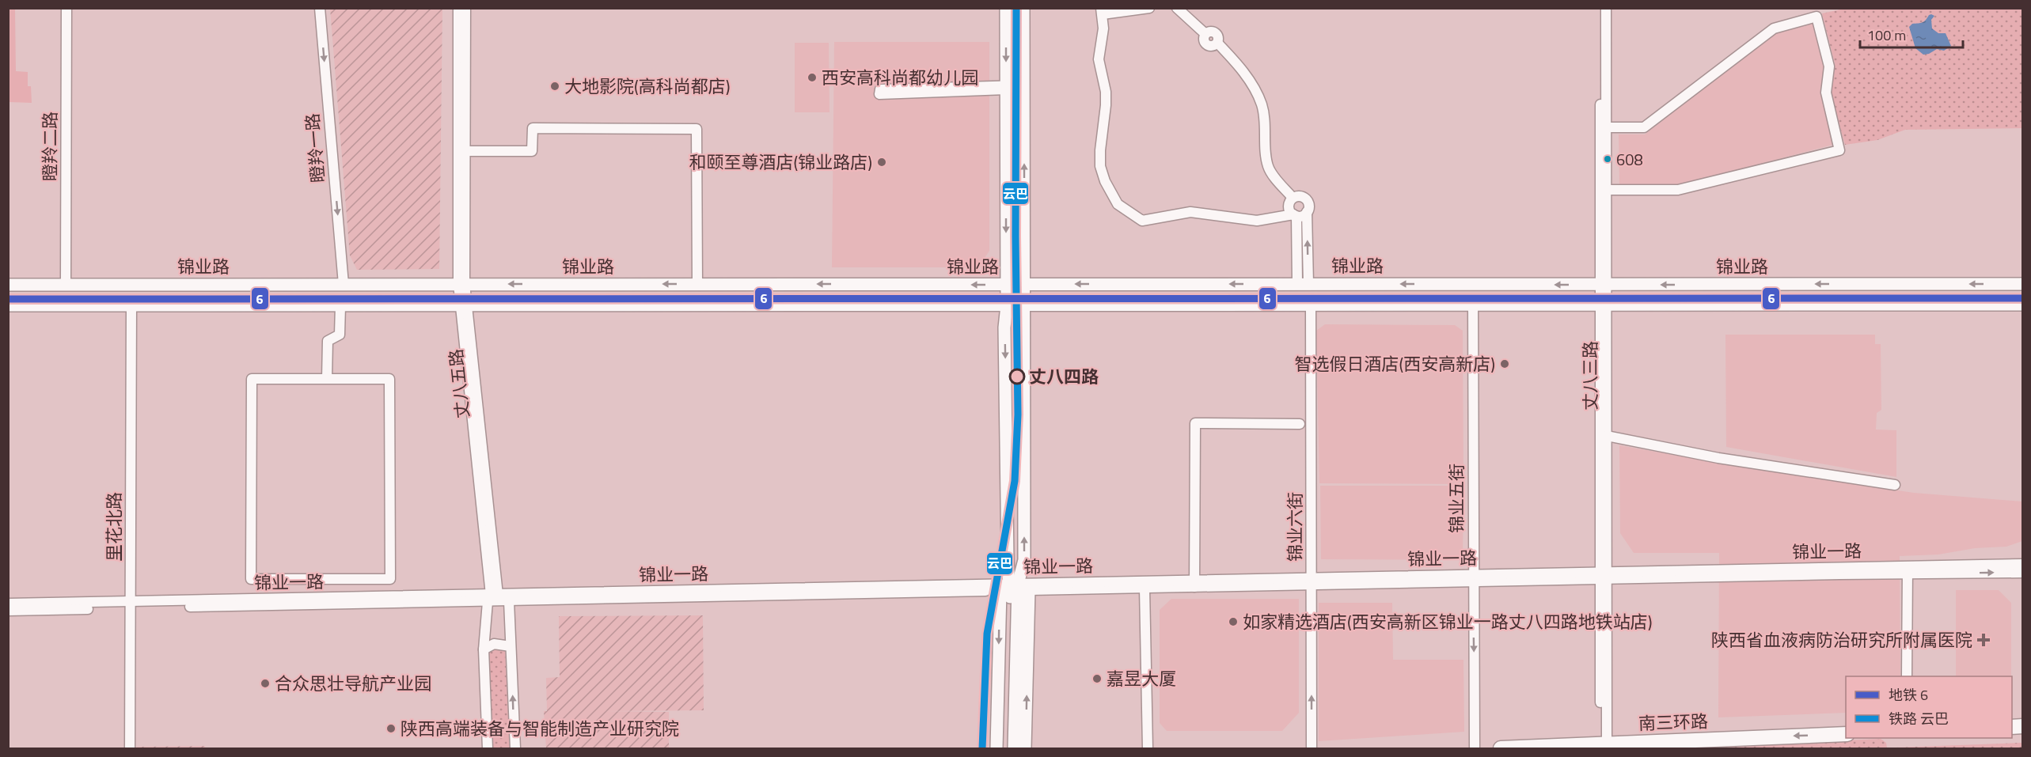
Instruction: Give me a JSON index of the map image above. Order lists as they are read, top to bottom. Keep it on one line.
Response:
{"streets":{"highway":["南三环路"],"main road":["锦业路"],"street":["瞪羚二路","瞪羚一路","丈八三路","丈八五路","锦业五街","里花北路","锦业六街","锦业一路"]},"crossings":[["瞪羚二路","锦业路"],["瞪羚一路","锦业路"],["锦业路","丈八三路"],["锦业路","丈八五路"],["丈八三路","锦业一路"],["丈八三路","南三环路"],["丈八五路","锦业一路"],["锦业五街","锦业一路"],["里花北路","锦业一路"],["锦业六街","锦业一路"]],"one_way":["瞪羚一路","锦业五街","锦业六街","南三环路"],"places":{"other":["西安高科尚都幼儿园","大地影院(高科尚都店)","608","和颐至尊酒店(锦业路店)","智选假日酒店(西安高新店)","丈八四路","如家精选酒店(西安高新区锦业一路丈八四路地铁站店)","嘉昱大厦","合众思壮导航产业园","陕西高端装备与智能制造产业研究院"],"health":["陕西省血液病防治研究所附属医院"]},"lines":["rail line 云巴","metro line 6"],"legend":["地铁 6","铁路 云巴"],"scale_bar":"100 m"}
